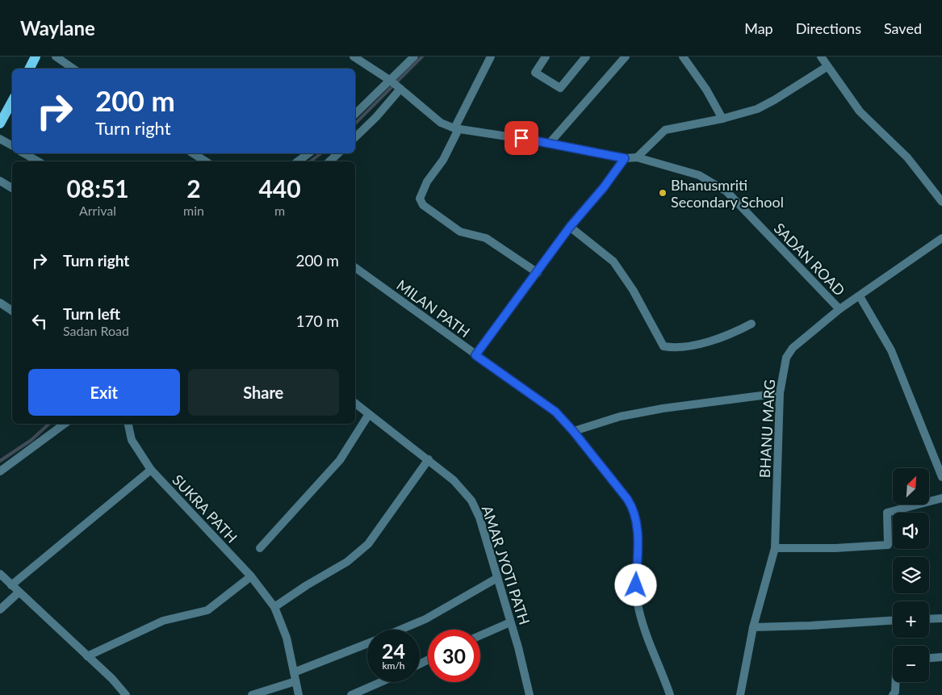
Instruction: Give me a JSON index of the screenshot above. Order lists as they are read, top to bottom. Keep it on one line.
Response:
{"streets":{"street":["SADAN ROAD","MILAN PATH","BHANU MARG","SUKRA PATH","AMAR JYOTI PATH"]},"crossings":[["SADAN ROAD","BHANU MARG"]],"places":["Bhanusmriti Secondary School"],"north":"top right","page":{"header":"Waylane","nav":["Map","Directions","Saved"],"turn":["200 m","Turn right"],"eta":["08:51","Arrival","2","min","440","m"],"list":[{"name":"Turn right","value":"200 m"},{"name":"Turn left","note":"Sadan Road","value":"170 m"}],"buttons":["Exit","Share"],"map_buttons":["+","−"],"speed":"24 km/h","limit":"30"}}
